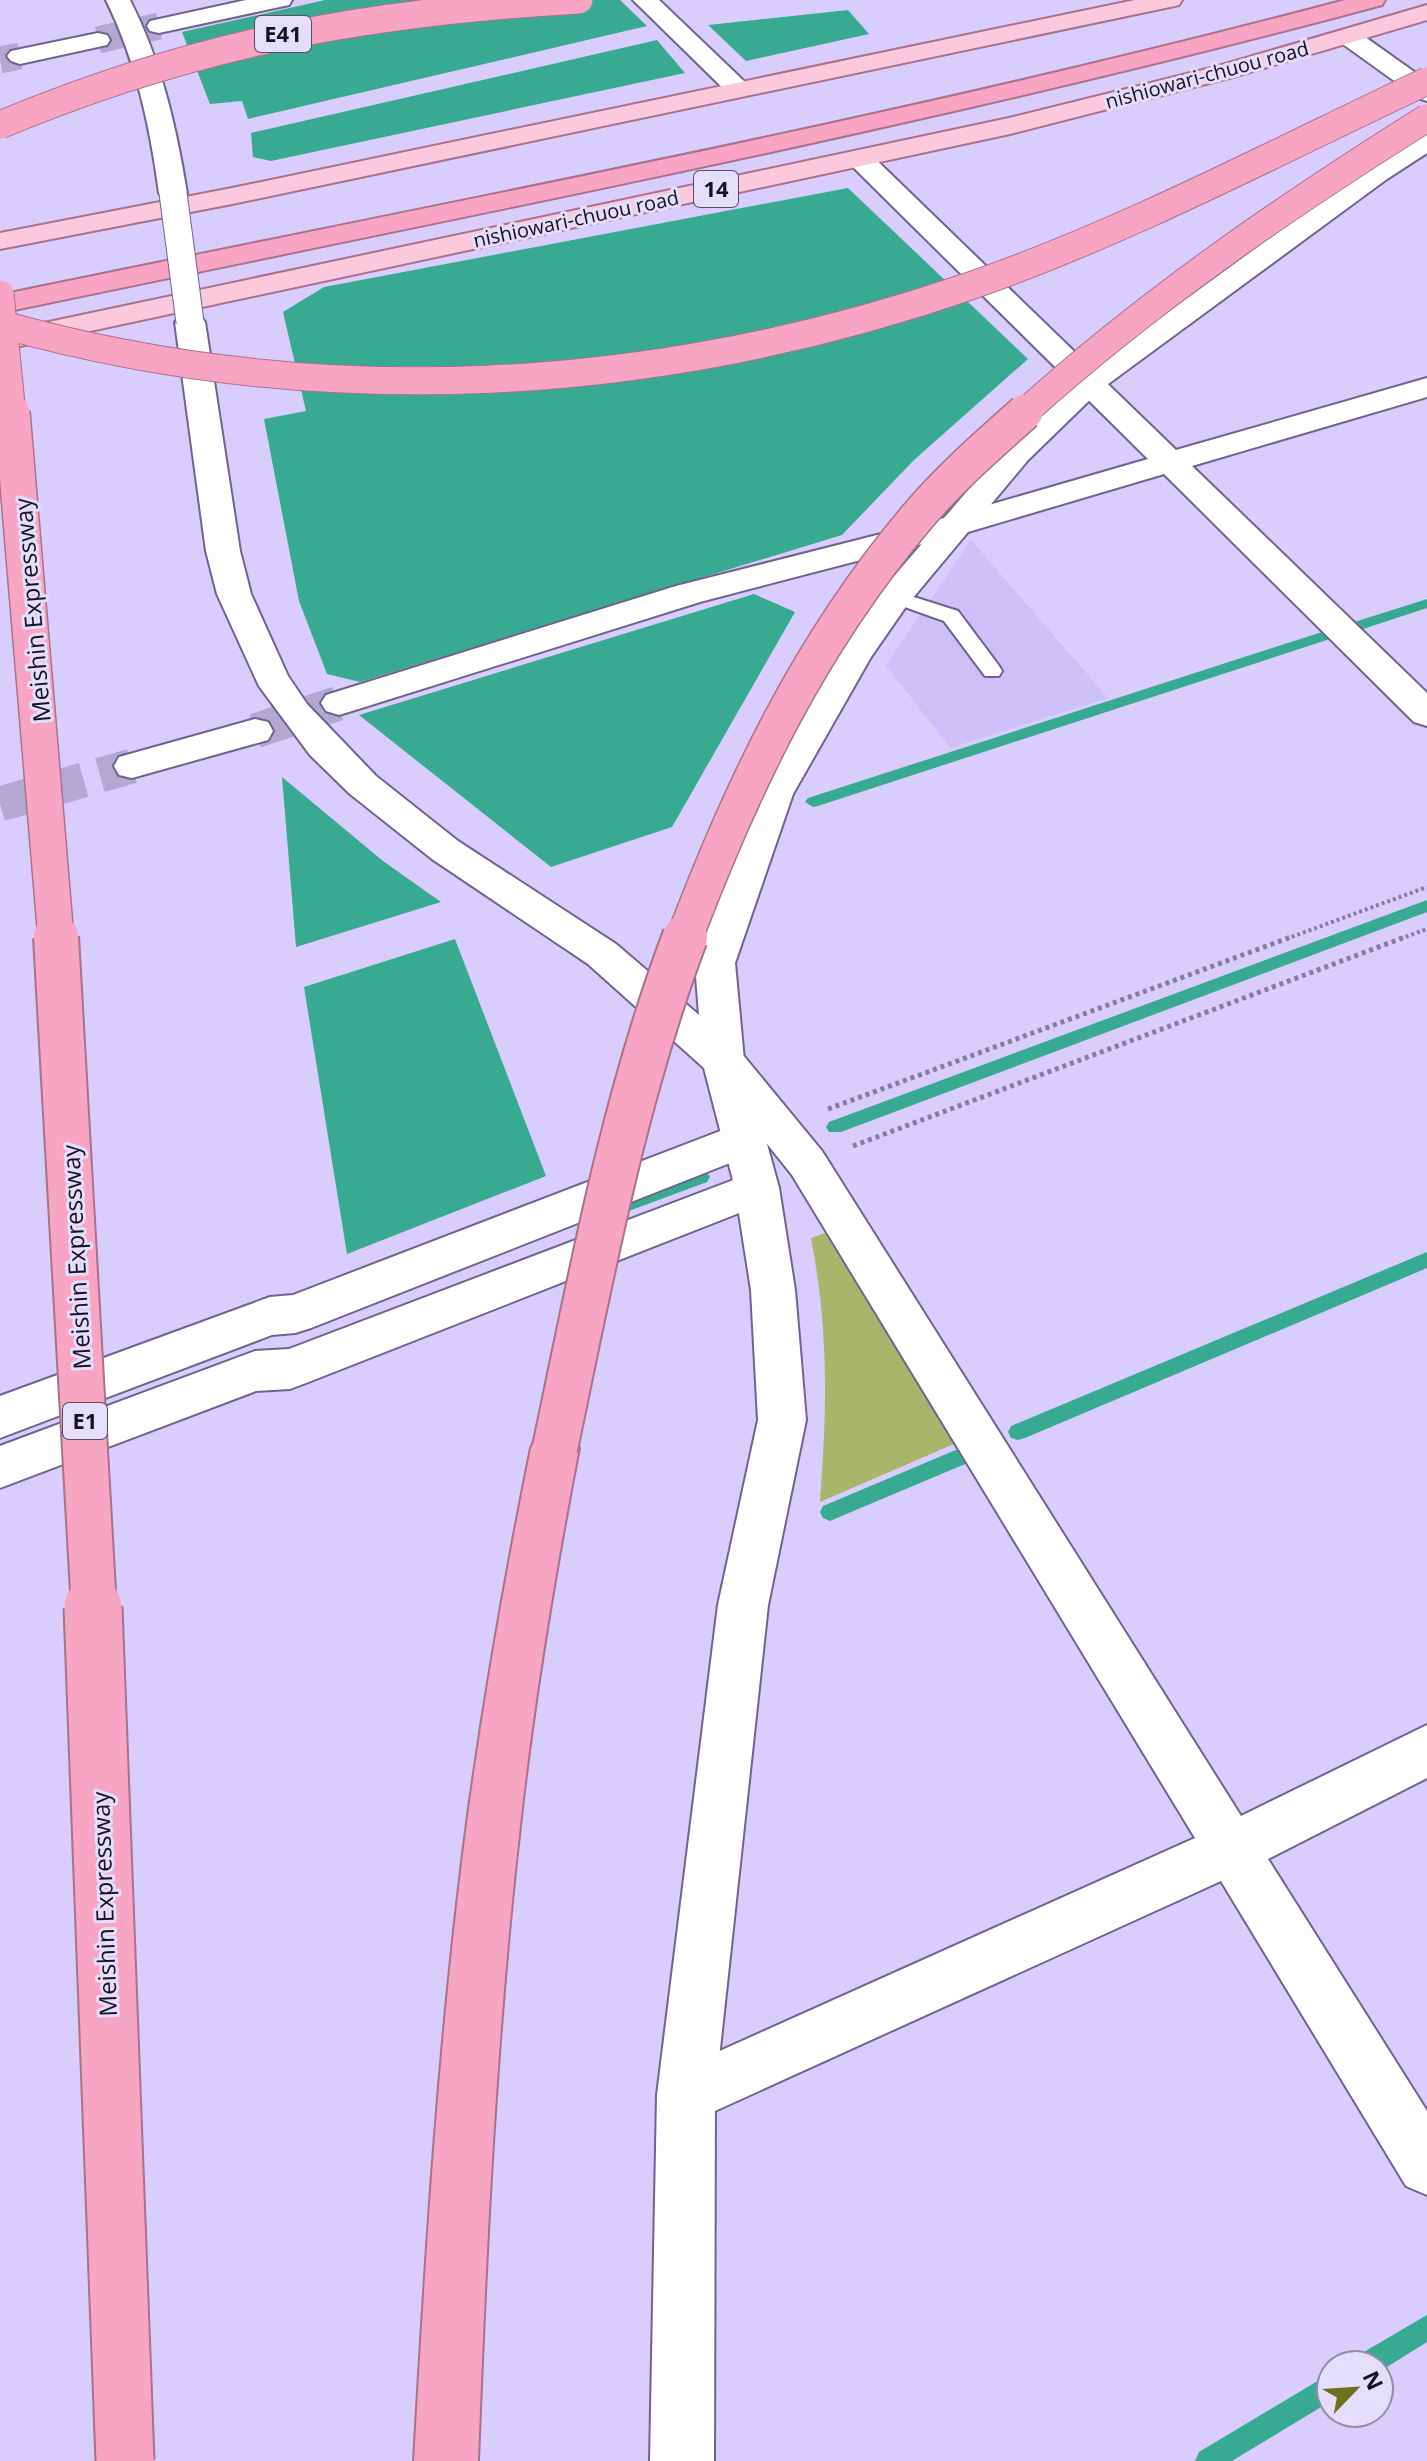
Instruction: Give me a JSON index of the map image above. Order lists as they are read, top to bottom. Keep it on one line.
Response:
{"streets":{"highway":["E41","Meishin Expressway","E1"],"main road":["nishiowari-chuou road","14"]},"north":"top right"}
